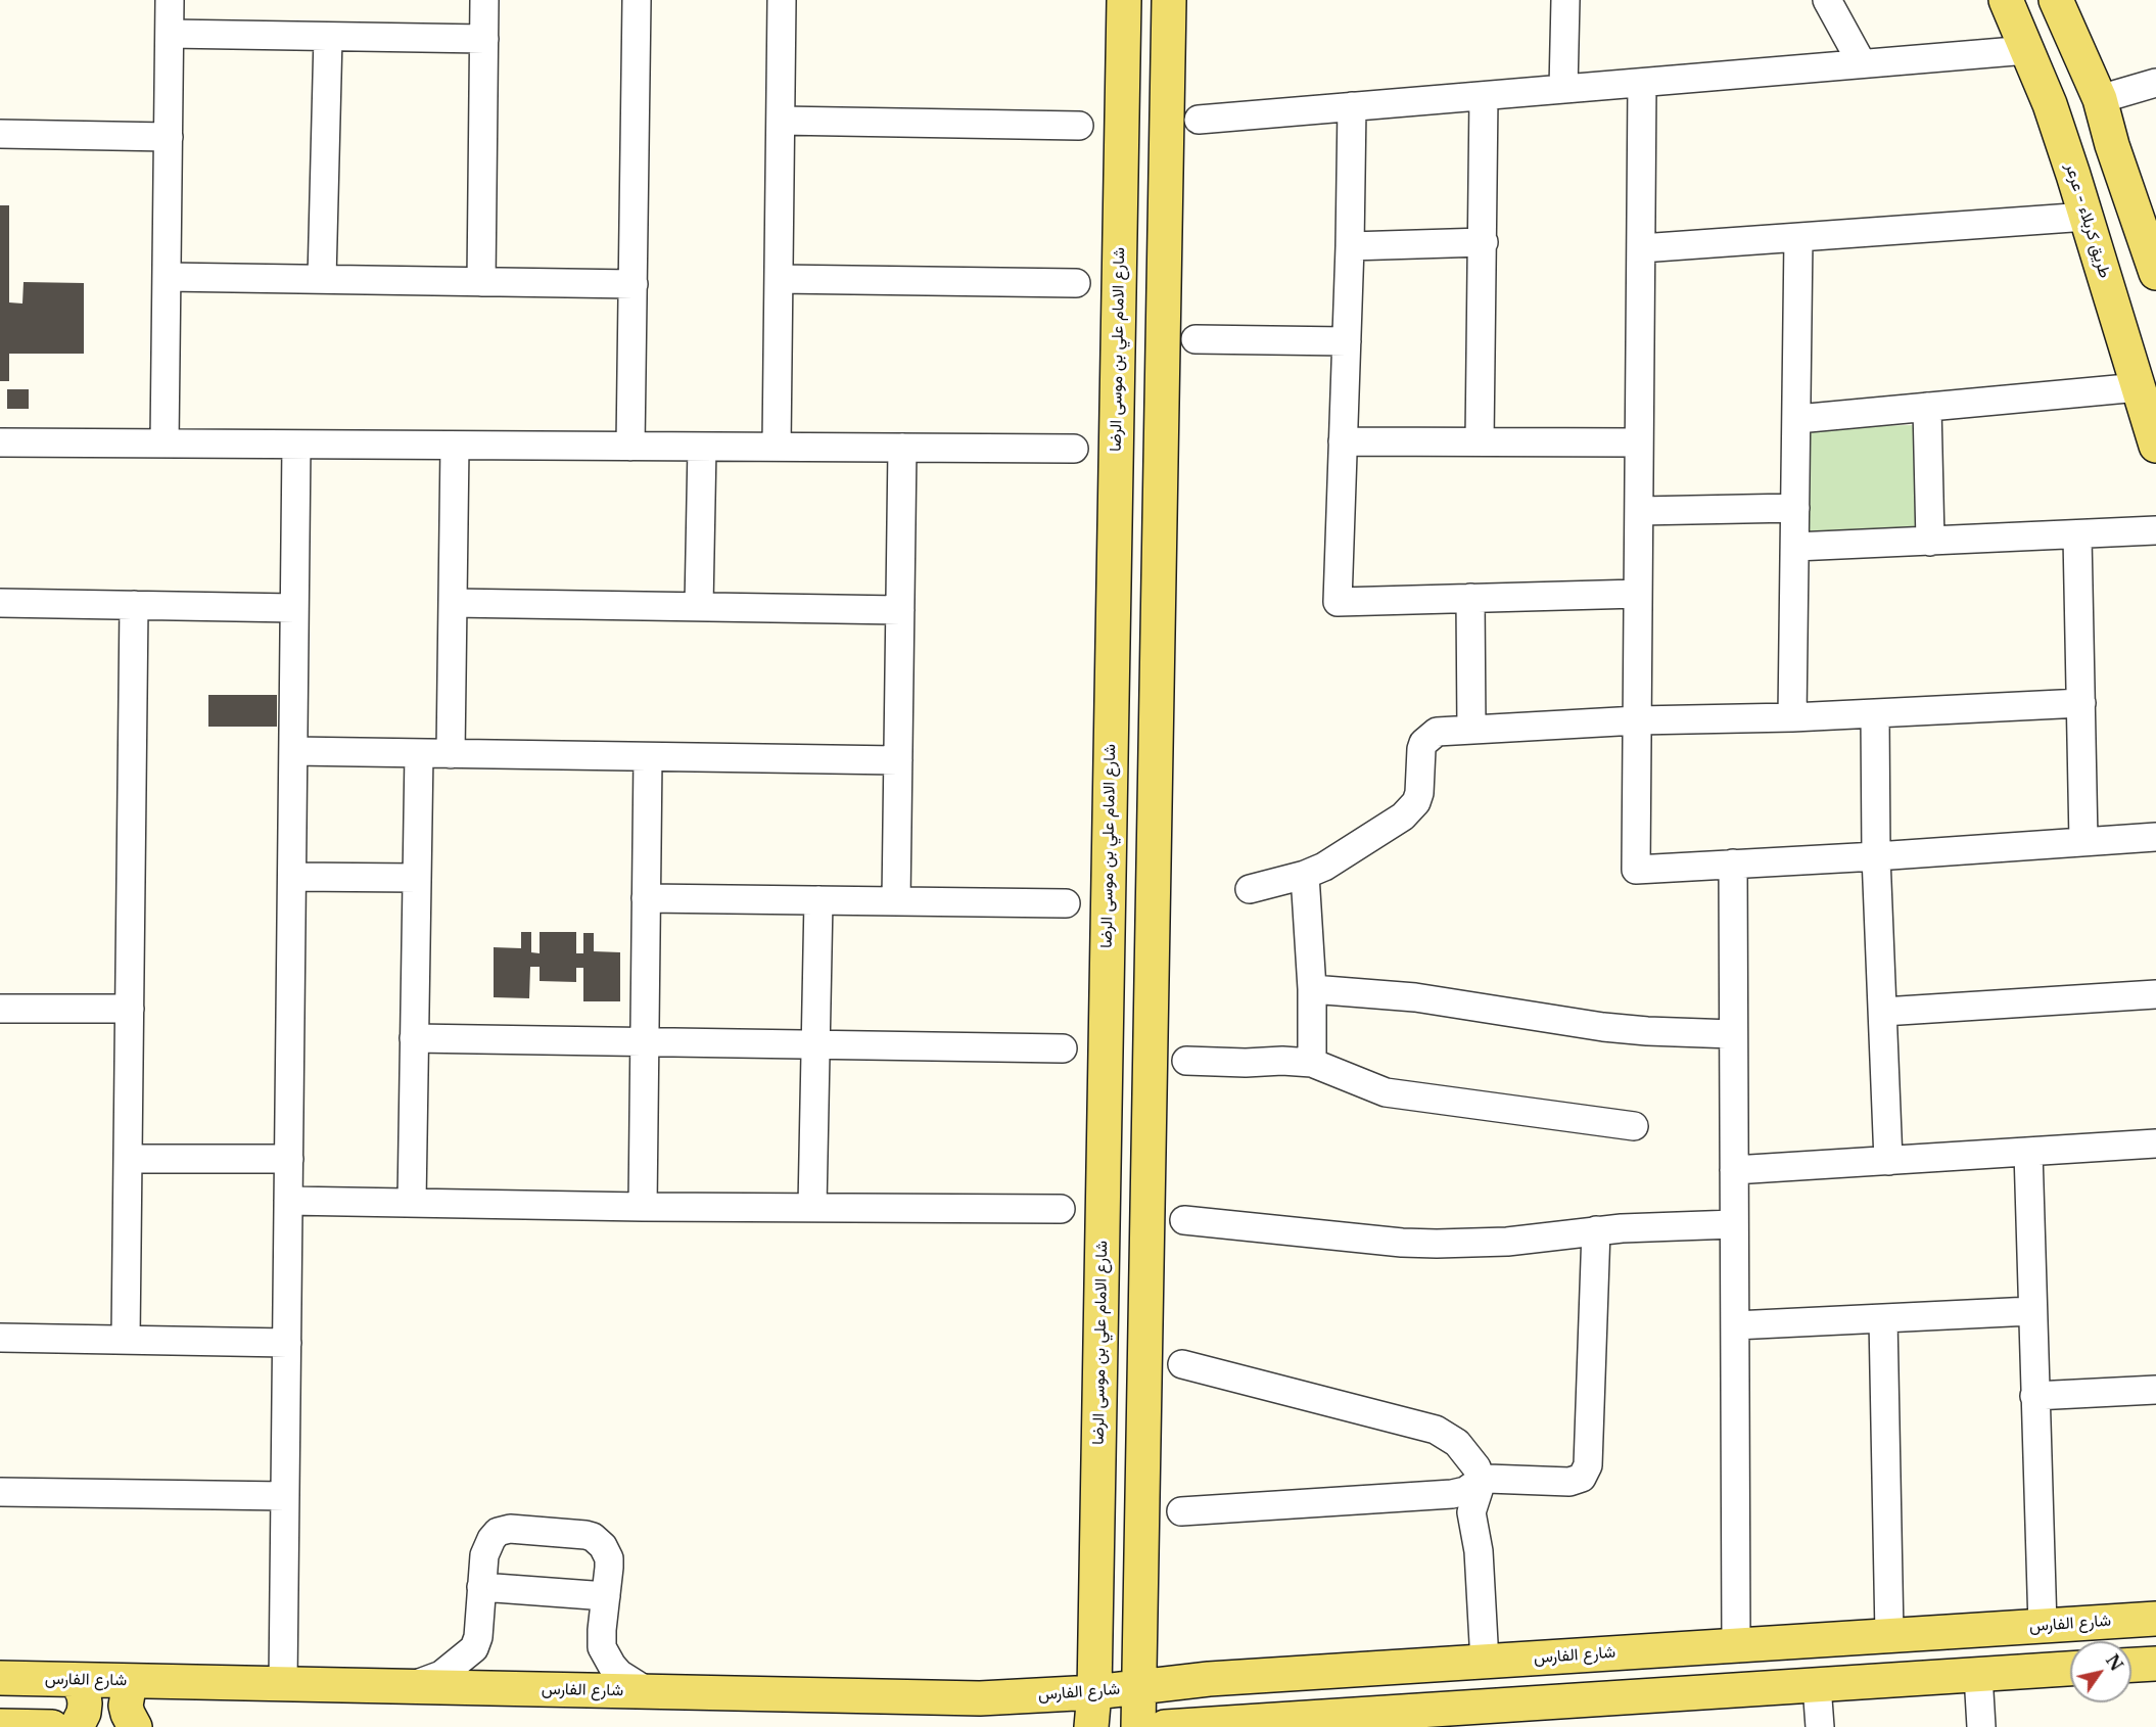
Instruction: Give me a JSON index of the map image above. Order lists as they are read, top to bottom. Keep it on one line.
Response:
{"streets":{"main road":["طريق كربلاء - عرعر","شارع الامام علي بن موسى الرضا","شارع الفارس"]},"crossings":[["شارع الامام علي بن موسى الرضا","شارع الفارس"]],"north":"top right"}
